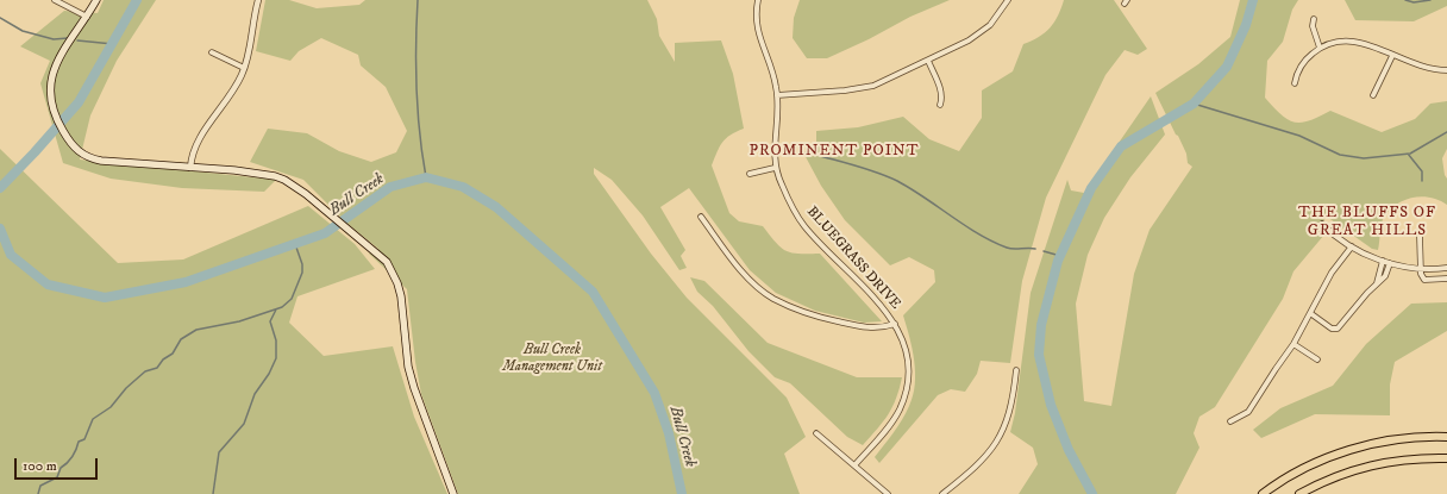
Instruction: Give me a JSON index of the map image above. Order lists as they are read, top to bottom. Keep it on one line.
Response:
{"streets":{"street":["BLUEGRASS DRIVE"]},"districts":["PROMINENT POINT","THE BLUFFS OF GREAT HILLS"],"water":["Bull Creek"],"parks":["Bull Creek Management Unit"],"scale_bar":"100 m"}
